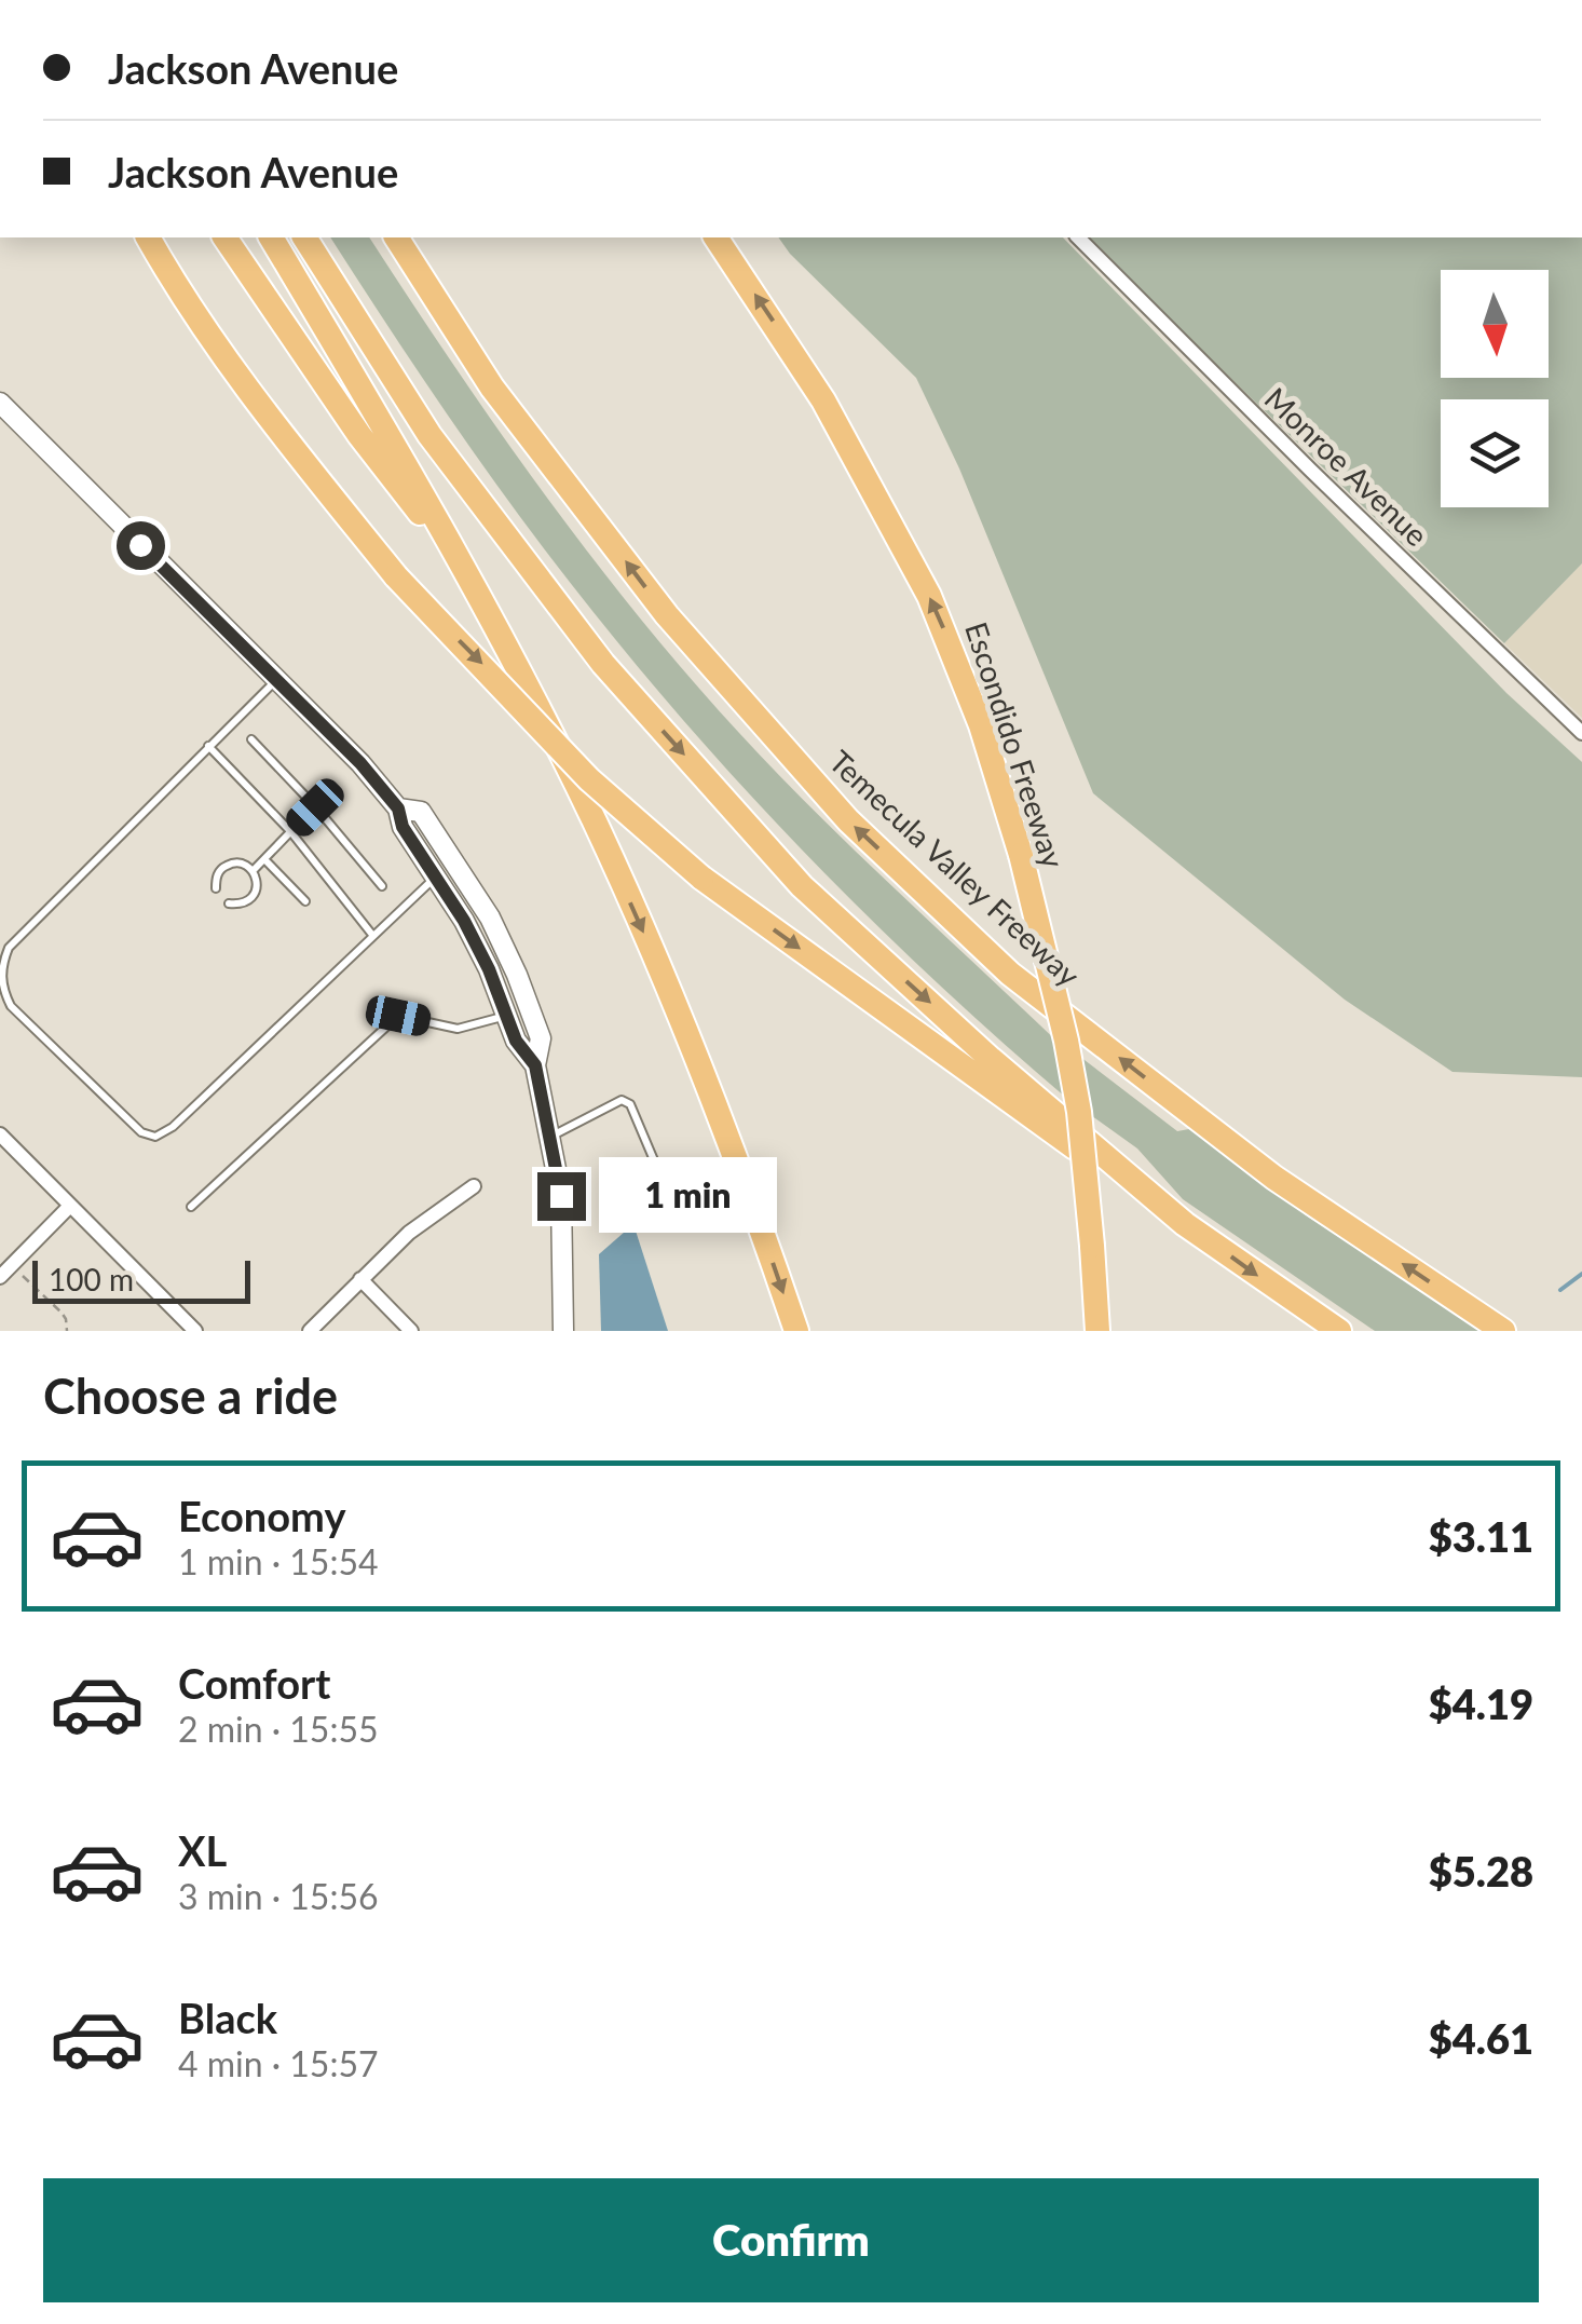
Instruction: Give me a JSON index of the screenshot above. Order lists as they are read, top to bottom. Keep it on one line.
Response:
{"streets":{"highway":["Escondido Freeway","Temecula Valley Freeway"],"street":["Monroe Avenue"]},"scale_bar":"100 m","north":"bottom","page":{"banner":["Jackson Avenue","Jackson Avenue"],"bubble":"1 min","scale":"100 m","heading":"Choose a ride","list":[{"name":"Economy","note":"1 min · 15:54","value":"$3.11"},{"name":"Comfort","note":"2 min · 15:55","value":"$4.19"},{"name":"XL","note":"3 min · 15:56","value":"$5.28"},{"name":"Black","note":"4 min · 15:57","value":"$4.61"}],"buttons":"Confirm"}}
